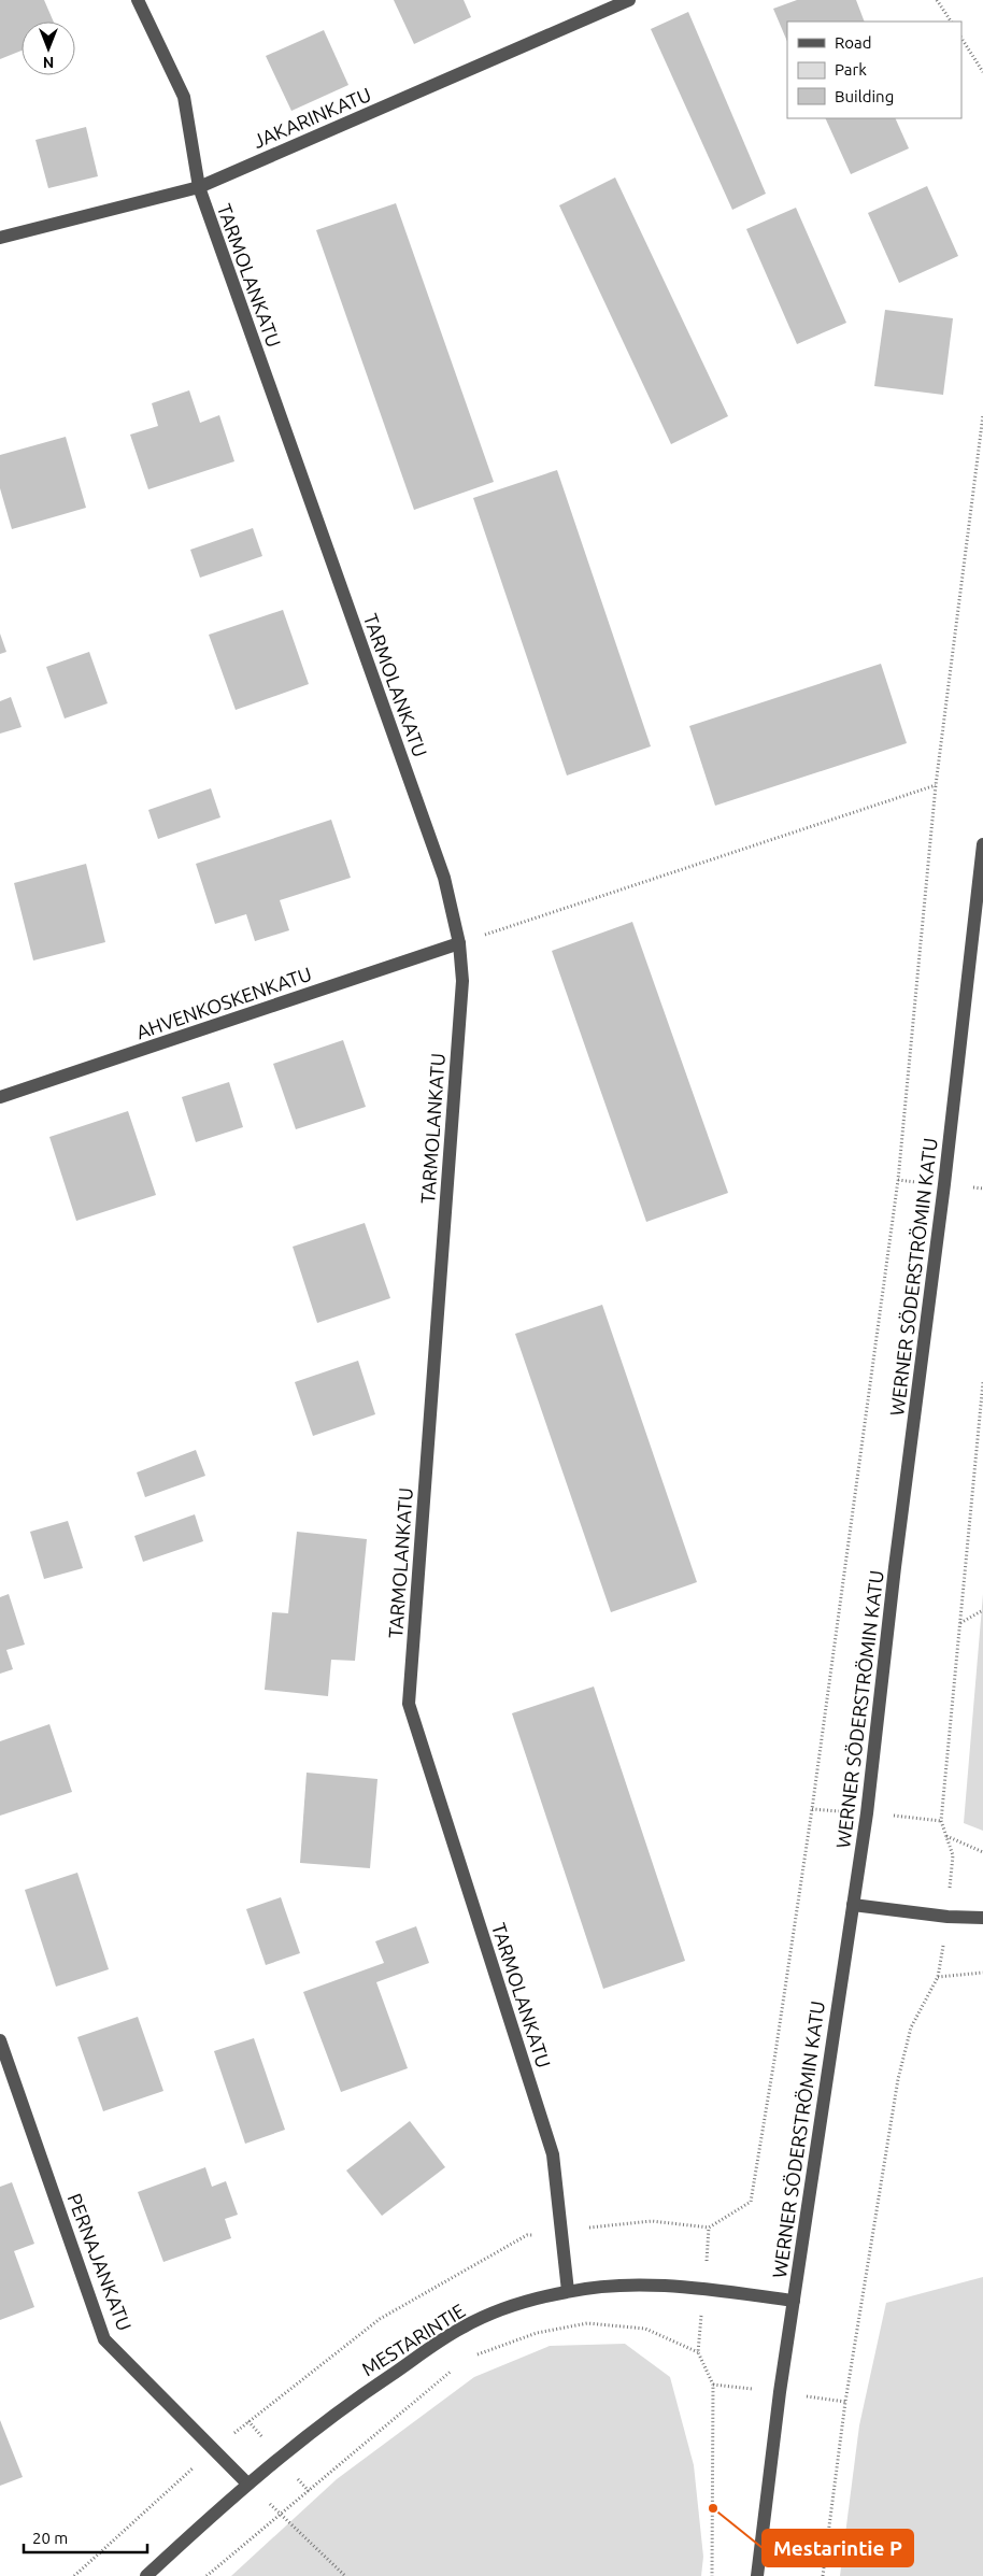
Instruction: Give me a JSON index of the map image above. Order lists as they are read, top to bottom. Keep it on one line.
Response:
{"streets":{"street":["JAKARINKATU","TARMOLANKATU","AHVENKOSKENKATU","WERNER SÖDERSTRÖMIN KATU","PERNAJANKATU","MESTARINTIE"]},"crossings":[["JAKARINKATU","TARMOLANKATU"],["TARMOLANKATU","AHVENKOSKENKATU"],["TARMOLANKATU","MESTARINTIE"],["WERNER SÖDERSTRÖMIN KATU","MESTARINTIE"],["PERNAJANKATU","MESTARINTIE"]],"places":["Mestarintie P"],"legend":["Road","Park","Building"],"scale_bar":"20 m","north":"bottom"}
